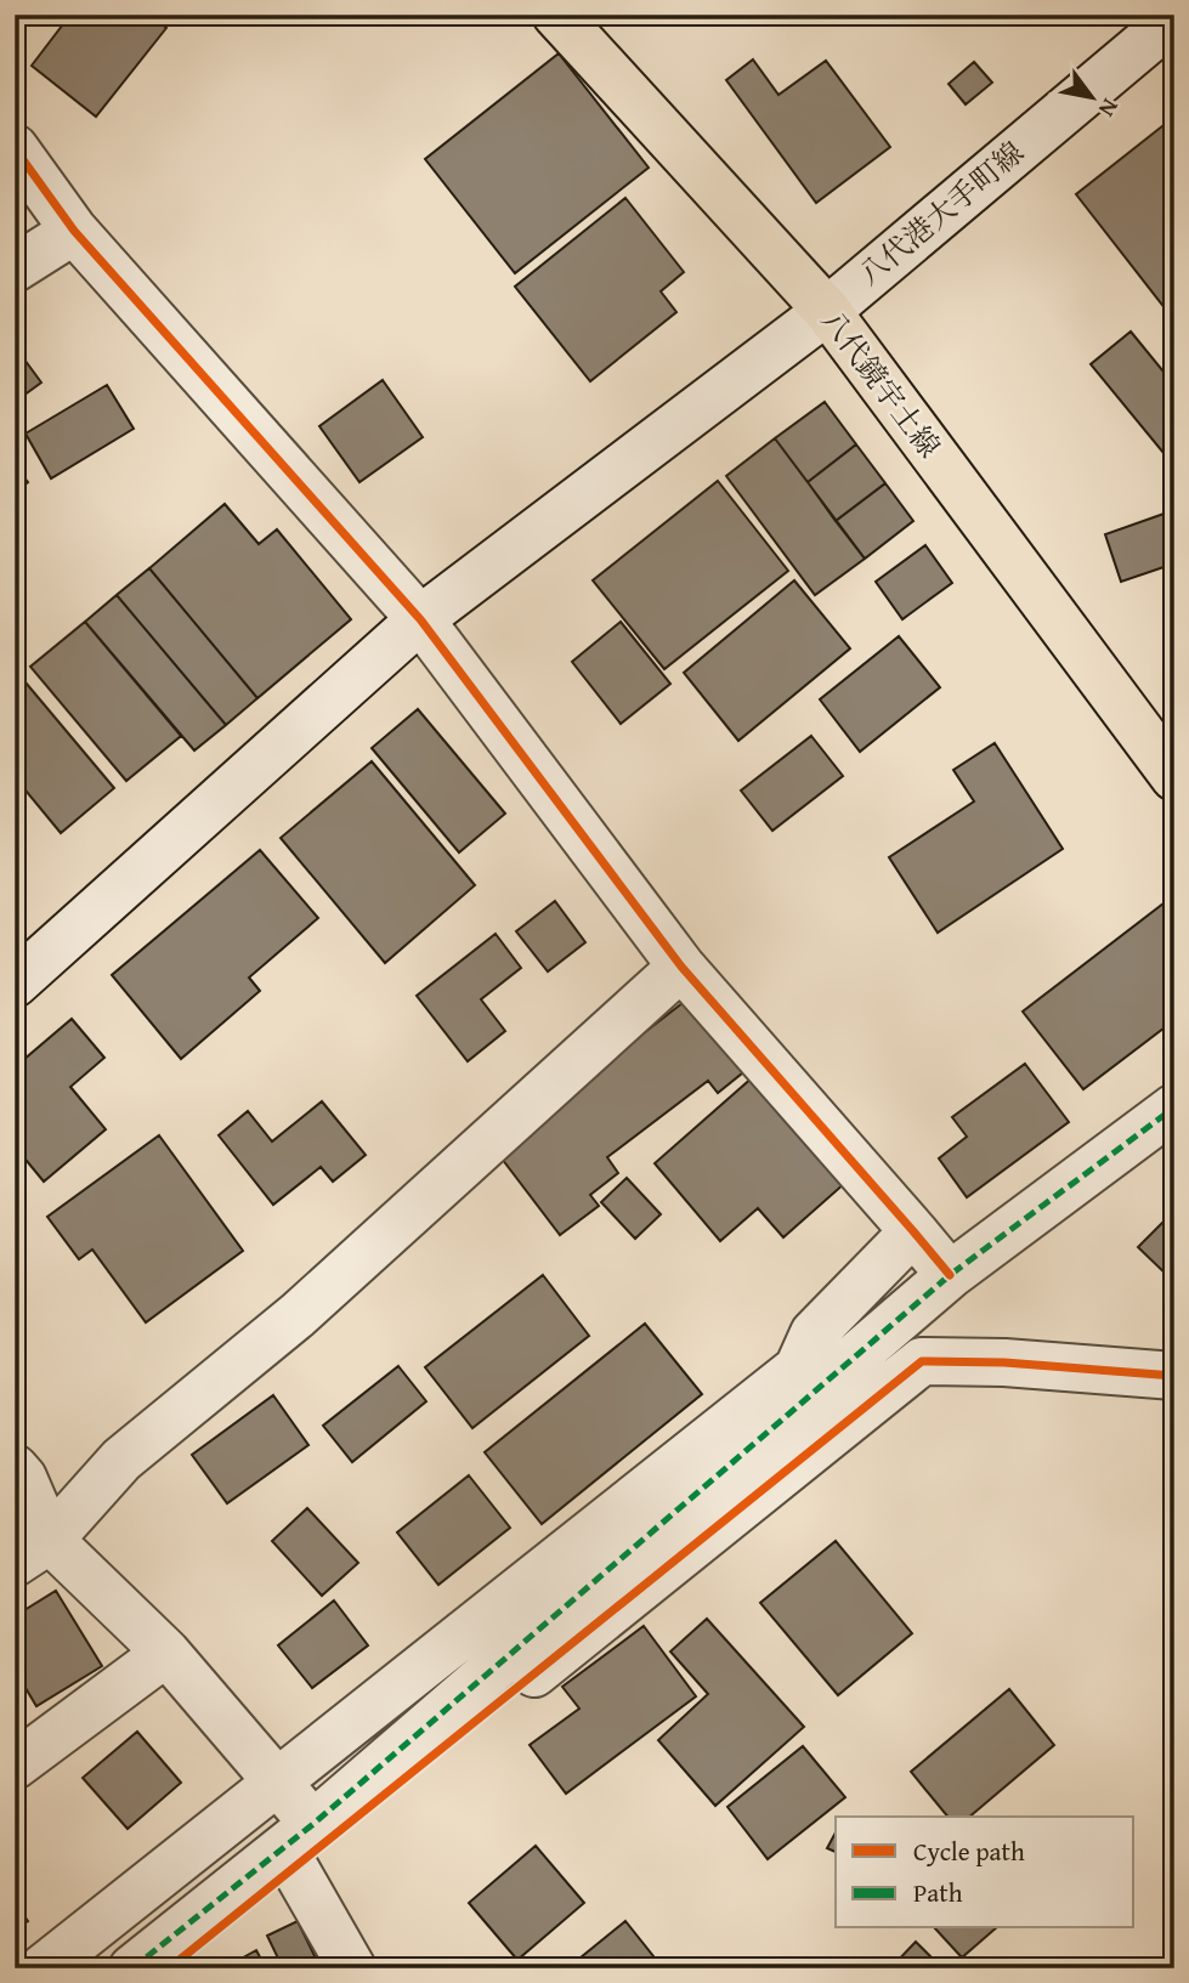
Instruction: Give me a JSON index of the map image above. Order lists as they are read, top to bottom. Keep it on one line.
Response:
{"streets":{"main road":["八代鏡宇土線"],"street":["八代港大手町線"]},"crossings":[["八代港大手町線","八代鏡宇土線"]],"legend":["Cycle path","Path"],"north":"bottom right"}
